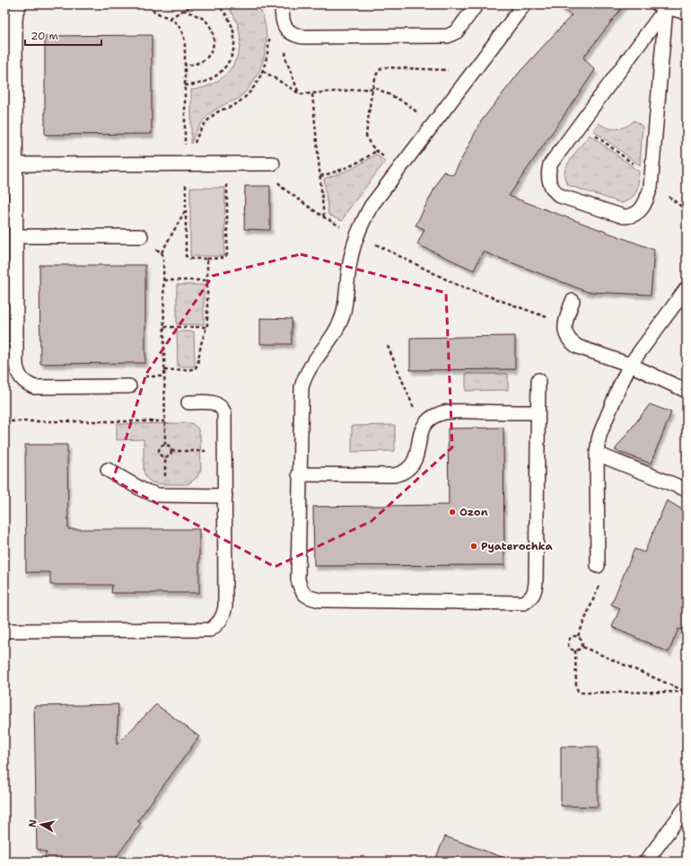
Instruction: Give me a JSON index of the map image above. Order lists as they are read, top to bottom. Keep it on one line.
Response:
{"places":["Ozon","Pyaterochka"],"scale_bar":"20 m","north":"left"}
